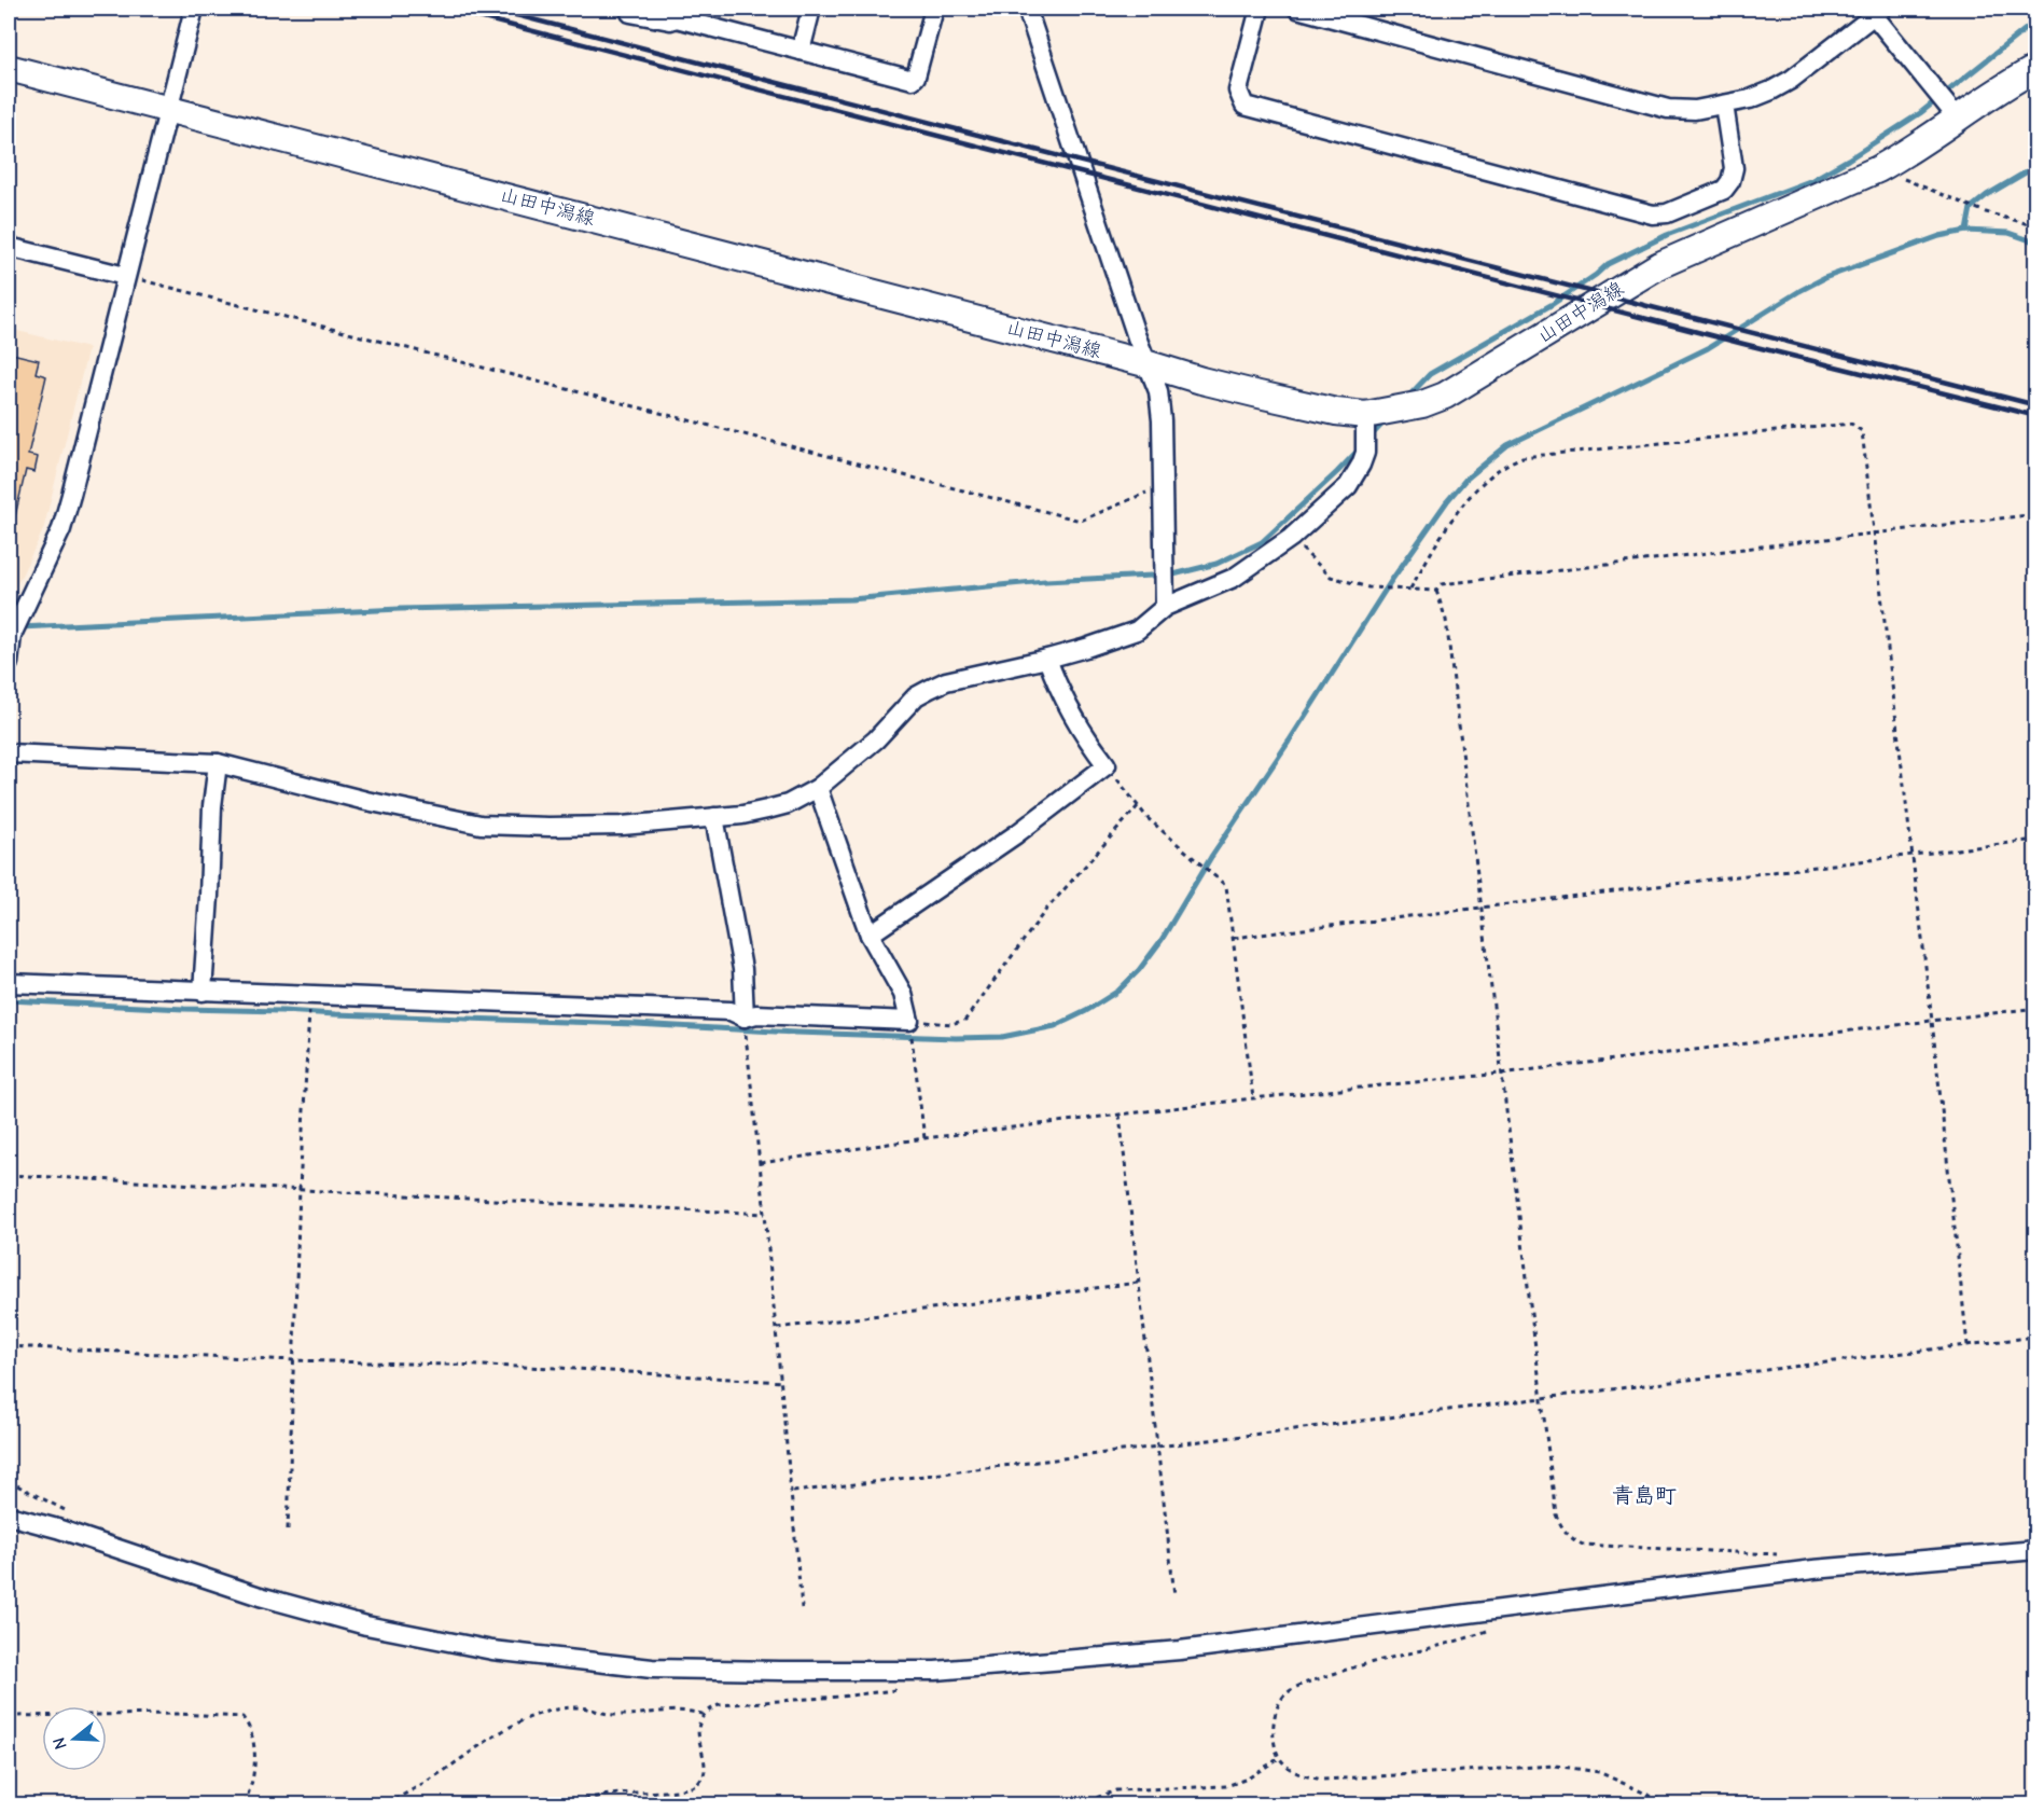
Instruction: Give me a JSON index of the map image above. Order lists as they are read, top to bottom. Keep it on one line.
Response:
{"streets":{"main road":["山田中潟線"]},"districts":["青島町"],"north":"left"}
